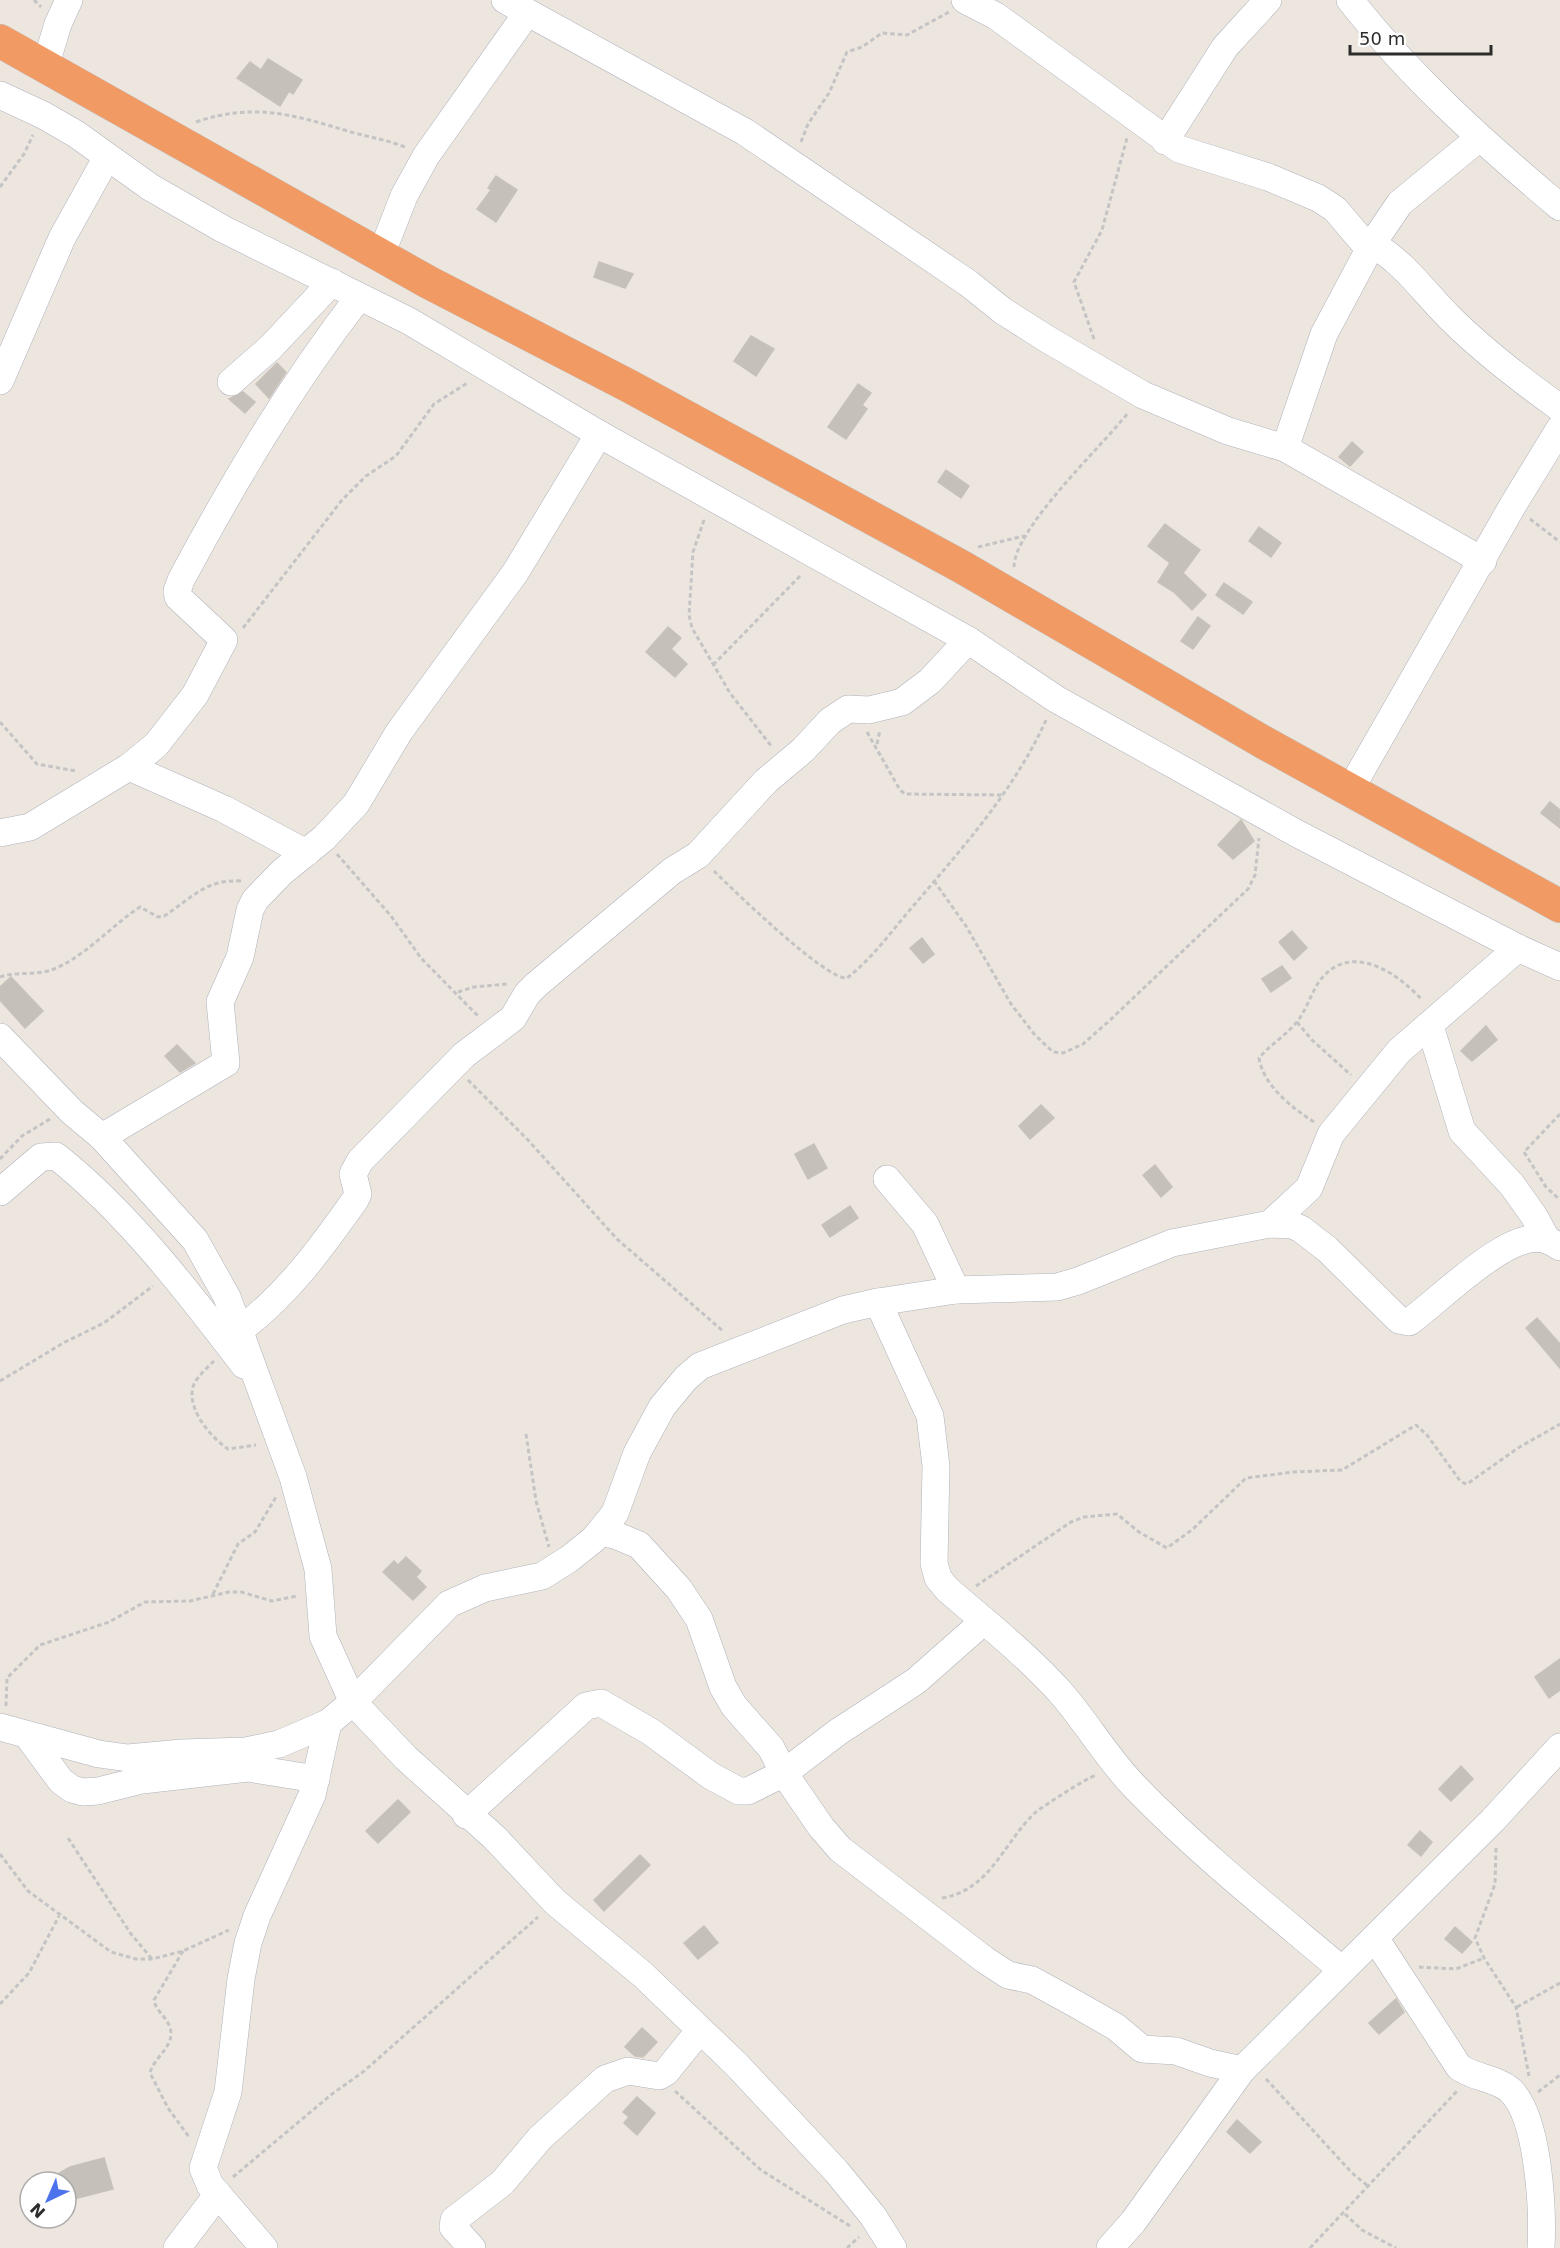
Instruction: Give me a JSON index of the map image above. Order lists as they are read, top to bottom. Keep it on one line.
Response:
{"scale_bar":"50 m","north":"bottom left"}
